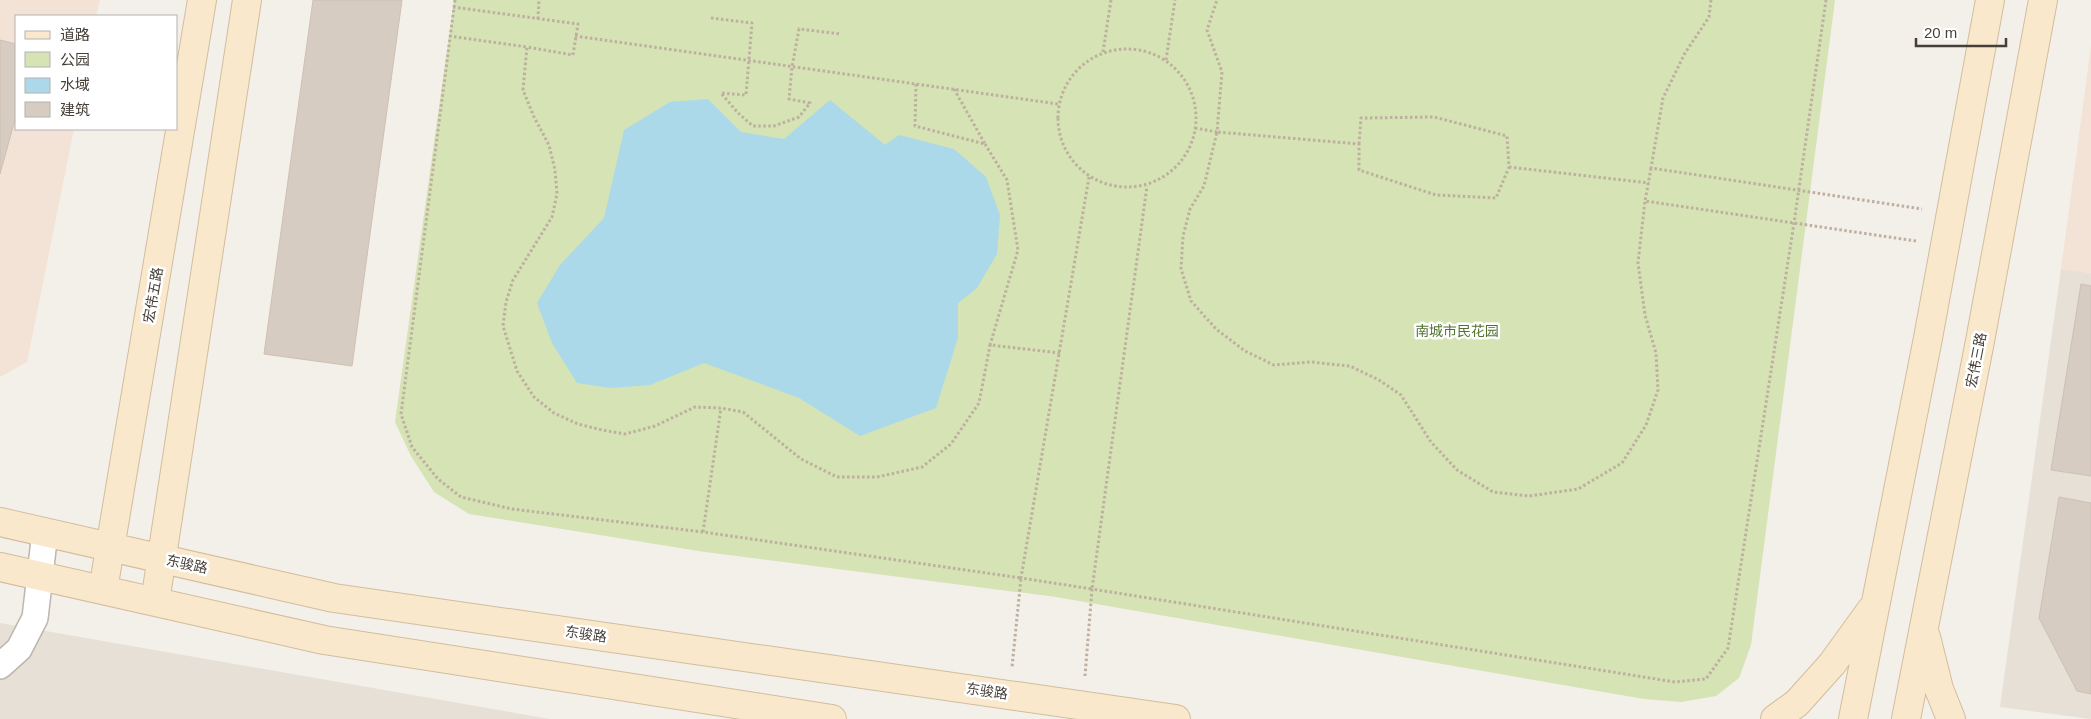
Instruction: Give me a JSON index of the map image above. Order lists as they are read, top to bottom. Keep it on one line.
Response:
{"streets":{"street":["宏伟五路","宏伟三路","东骏路"]},"crossings":[["宏伟五路","东骏路"]],"parks":["南城市民花园"],"legend":["道路","公园","水域","建筑"],"scale_bar":"20 m"}
